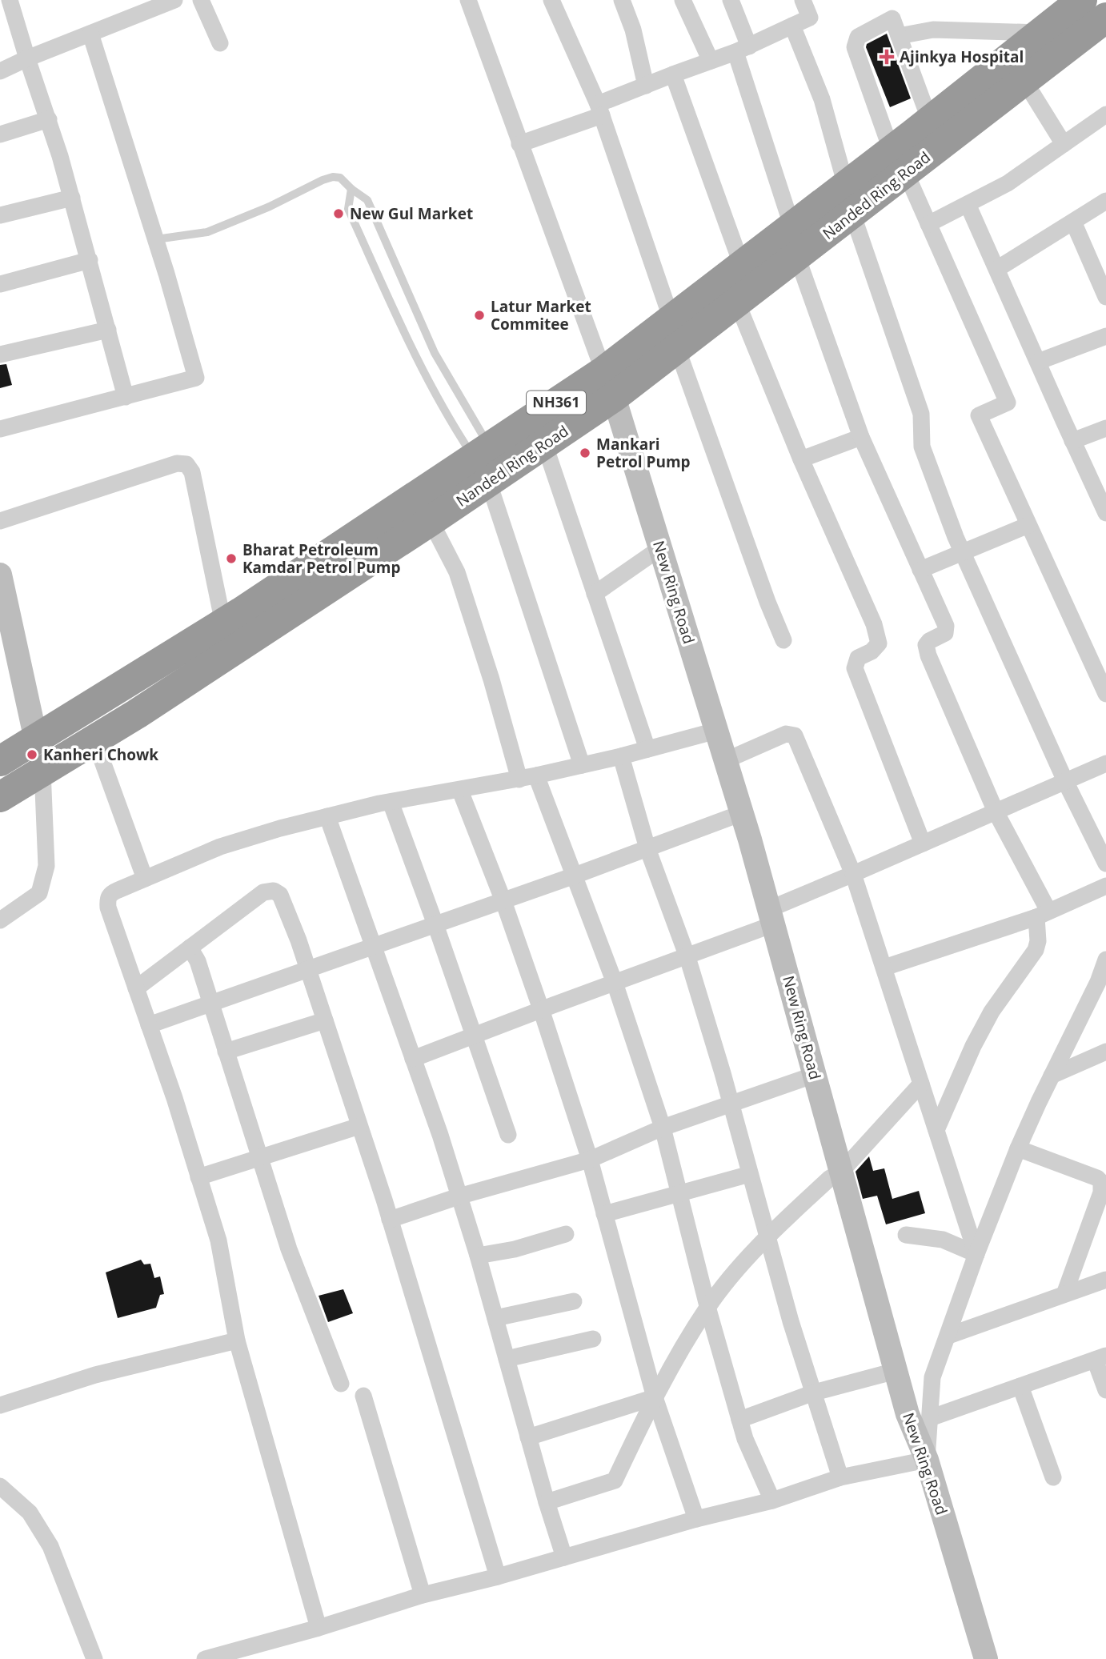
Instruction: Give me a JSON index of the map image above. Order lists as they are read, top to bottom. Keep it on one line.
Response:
{"streets":{"highway":["Nanded Ring Road","NH361"],"street":["New Ring Road"]},"crossings":[["Nanded Ring Road","NH361"],["Nanded Ring Road","New Ring Road"],["NH361","New Ring Road"]],"places":{"health":["Ajinkya Hospital"],"other":["New Gul Market","Latur Market Commitee","Mankari Petrol Pump","Bharat Petroleum Kamdar Petrol Pump","Kanheri Chowk"]}}
